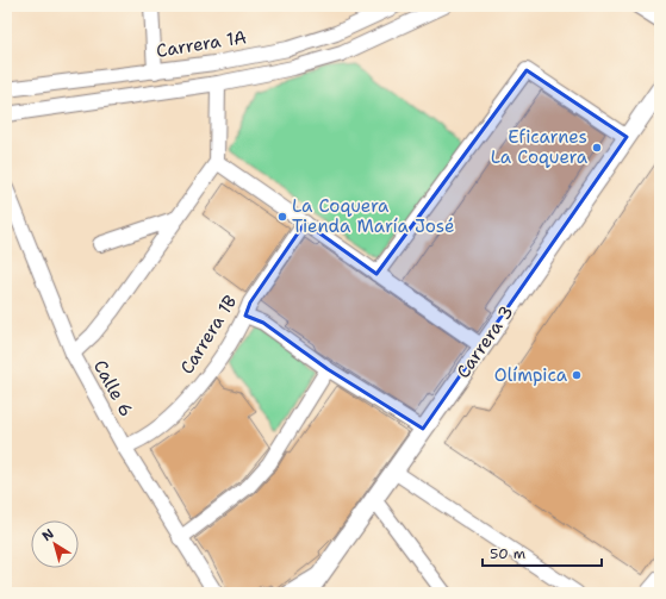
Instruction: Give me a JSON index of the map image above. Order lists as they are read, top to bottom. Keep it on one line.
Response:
{"streets":{"street":["Carrera 1A","Carrera 1B","Carrera 3","Calle 6"]},"crossings":[["Carrera 1B","Calle 6"]],"places":["Eficarnes La Coquera","La Coquera Tienda María José","Olímpica"],"scale_bar":"50 m","north":"top left"}
